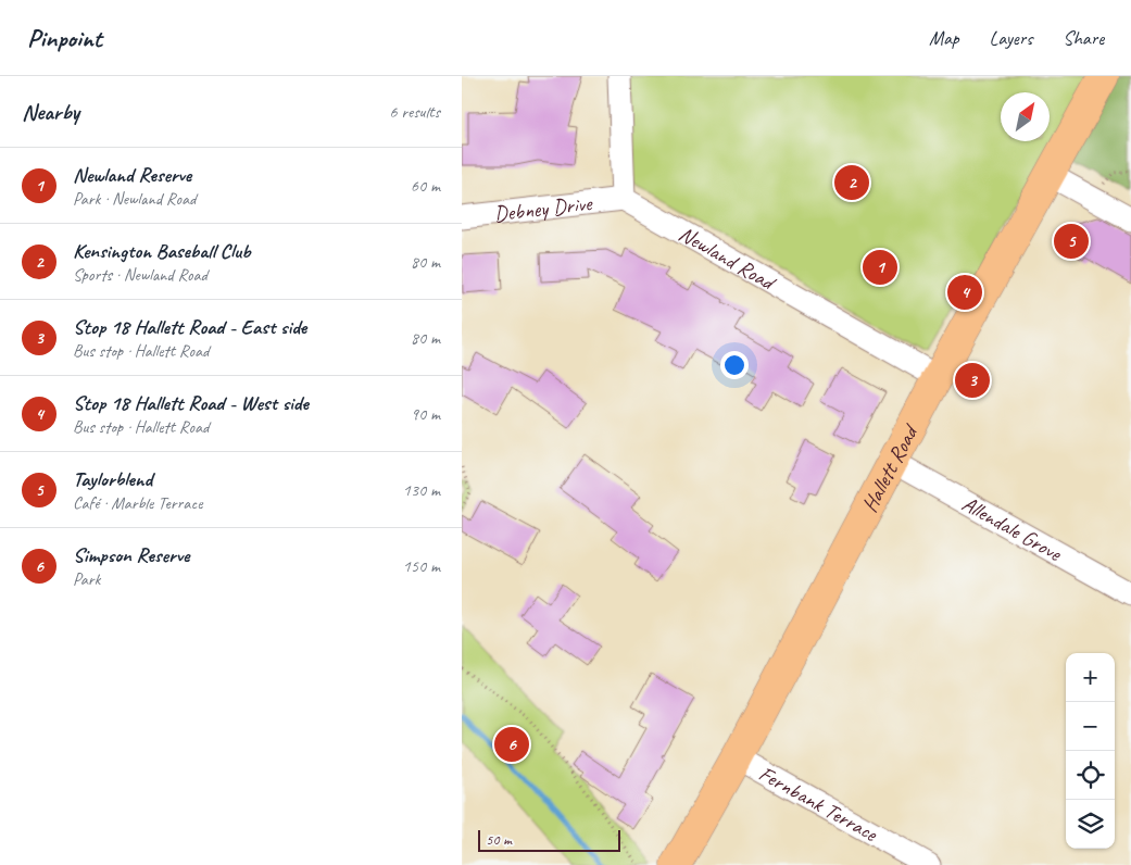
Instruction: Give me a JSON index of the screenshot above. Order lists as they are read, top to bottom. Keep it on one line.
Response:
{"streets":{"main road":["Hallett Road"],"street":["Debney Drive","Newland Road","Allendale Grove","Fernbank Terrace"]},"crossings":[["Debney Drive","Newland Road"],["Newland Road","Hallett Road"],["Hallett Road","Allendale Grove"],["Hallett Road","Fernbank Terrace"]],"scale_bar":"50 m","north":"top right","page":{"header":"Pinpoint","nav":["Map","Layers","Share"],"heading":["Nearby","6 results"],"list":[{"mark":"1","name":"Newland Reserve","note":"Park · Newland Road","value":"60 m"},{"mark":"2","name":"Kensington Baseball Club","note":"Sports · Newland Road","value":"80 m"},{"mark":"3","name":"Stop 18 Hallett Road - East side","note":"Bus stop · Hallett Road","value":"80 m"},{"mark":"4","name":"Stop 18 Hallett Road - West side","note":"Bus stop · Hallett Road","value":"90 m"},{"mark":"5","name":"Taylorblend","note":"Café · Marble Terrace","value":"130 m"},{"mark":"6","name":"Simpson Reserve","note":"Park","value":"150 m"}],"pins":["2","5","1","4","3","6"],"map_buttons":["+","−"],"scale":"50 m"}}
